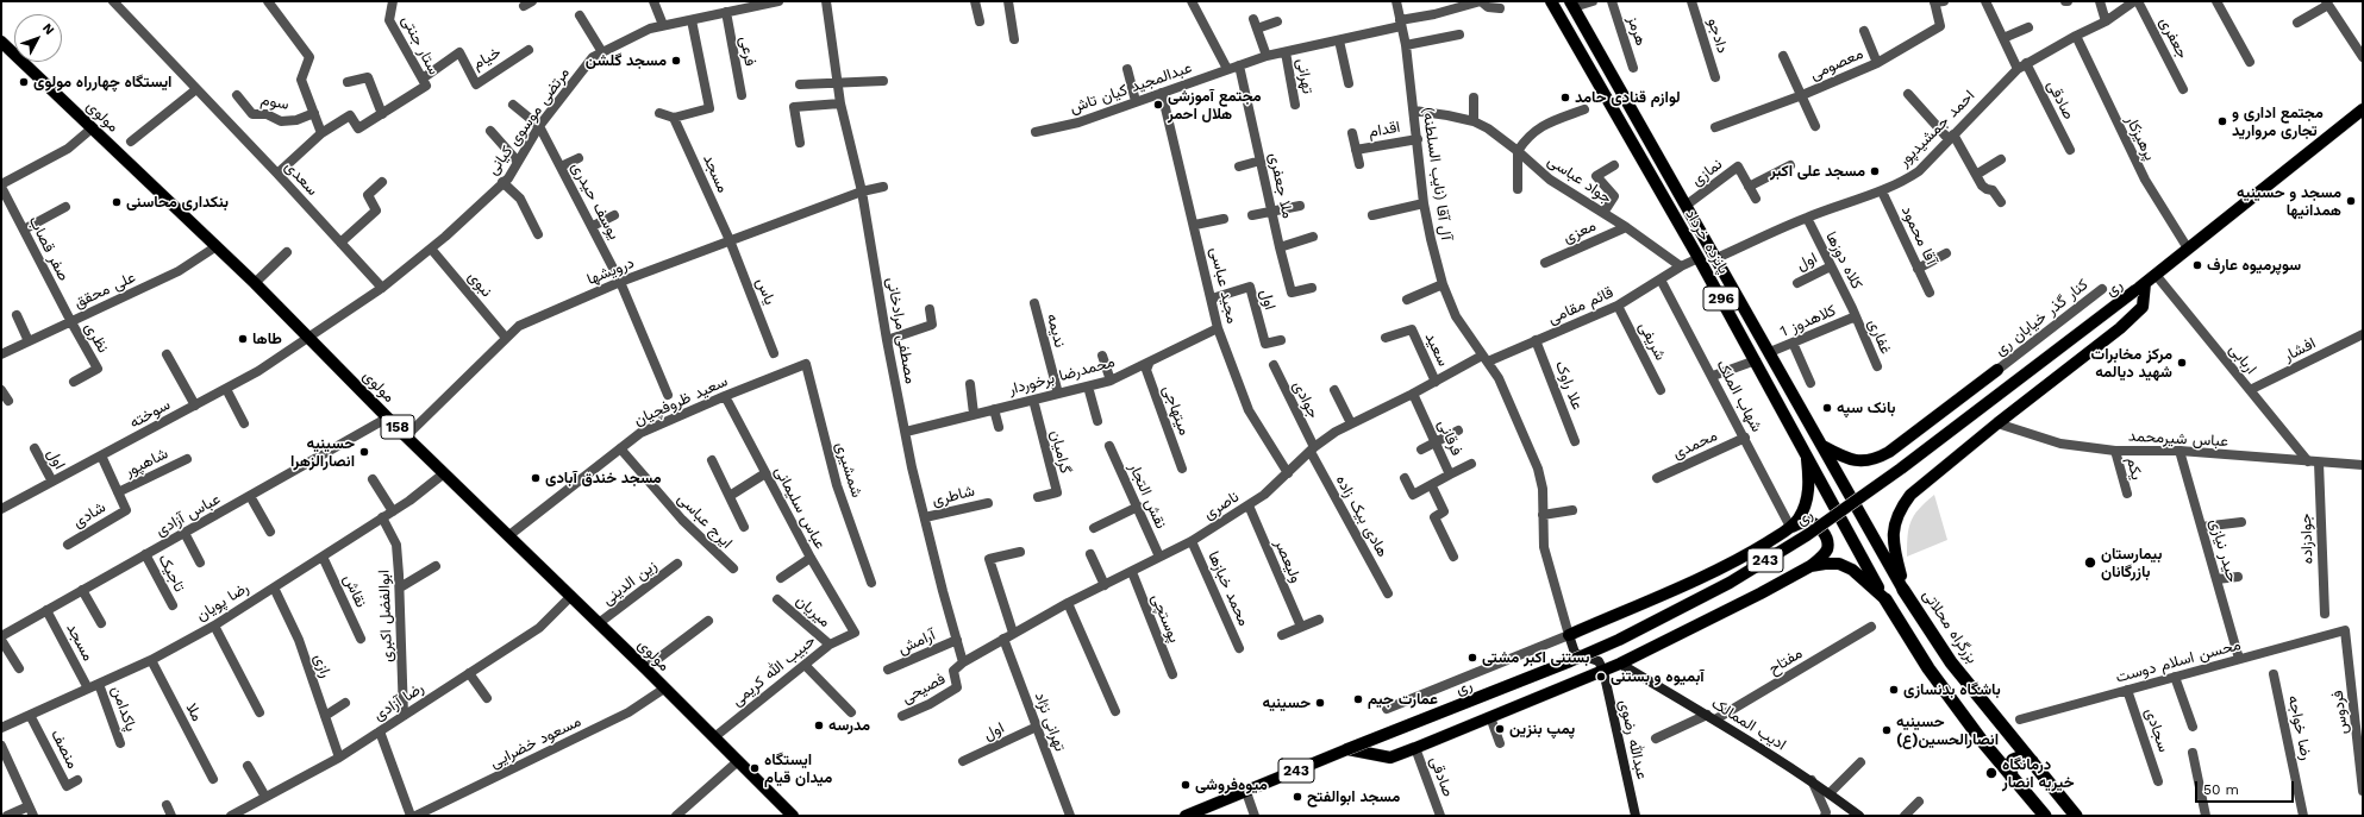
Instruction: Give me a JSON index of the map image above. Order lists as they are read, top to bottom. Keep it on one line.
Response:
{"streets":{"highway":["بزرگراه محلاتی"],"main road":["مولوی","پانزده خرداد","ری","296","158","243","ادیب الممالک","عبدالله رضوی"],"street":["هرمز","دادجو","جعفری","ستار جنتی","فرعی","خیام","معصومی","تهرانی","عبدالمجید کیان تاش","صادقی","سوم","مرتضی موسوی کیانی","احمد جمشیدپور","اقدام","پرهیزکار","نمازی","مسجد","آل آقا (نایب السلطنه)","سعدی","جواد عباسی","ملا جعفری","یوسف حیدری","معزی","آقا محمود","صفر قصاب","کلاه دوزها","اول","درویشها","نبوی","مجید عباسی","علی محقق","یاس","قائم مقامی","کنار گذر خیابان ری","کلاهدوز 1","مصطفی مرادخانی","ندیمه","غفاری","نظری","شریفی","سعید","افشار","اربابی","محمدرضا برخوردار","علا راوک","شهاب الملک","جوادی","سعید ظروفچیان","میتهاجی","سوخته","فرقانی","عباس شیرمحمد","محمدی","گرامیان","شاهپور","یکم","شمشیری","شاطری","نقش التجار","ناصری","عباس سلیمانی","شادی","عباس آزادی","هادی بیک زاده","ایرج عباسی","جوادزاده","حیدر نیازی","ولیعصر","تاجیک","زین الدینی","محمد خبازها","نقاش","رضا پویان","میریان","ابوالفضل اکبری","پوستچی","آرامش","مفتاح","محسن اسلام دوست","رازی","حبیب الله کریمی","فصیحی","رضا آزادی","پاکدامن","ملا","فردوس","تهرانی نژاد","رضا خواجه","سجادی","مسعود خضرایی","منصف"]},"crossings":[["جعفری","احمد جمشیدپور"],["ستار جنتی","خیام"],["ستار جنتی","سعدی"],["فرعی","مرتضی موسوی کیانی"],["تهرانی","عبدالمجید کیان تاش"],["عبدالمجید کیان تاش","آل آقا (نایب السلطنه)"],["عبدالمجید کیان تاش","ملا جعفری"],["عبدالمجید کیان تاش","مجید عباسی"],["صادقی","احمد جمشیدپور"],["مولوی","مرتضی موسوی کیانی"],["مولوی","درویشها"],["مولوی","علی محقق"],["مولوی","سعید ظروفچیان"],["مولوی","سوخته"],["مولوی","عباس آزادی"],["مولوی","زین الدینی"],["مولوی","رضا پویان"],["مولوی","حبیب الله کریمی"],["مولوی","رضا آزادی"],["مولوی","مسعود خضرایی"],["مرتضی موسوی کیانی","سعدی"],["مرتضی موسوی کیانی","یوسف حیدری"],["مرتضی موسوی کیانی","نبوی"],["مرتضی موسوی کیانی","سوخته"],["احمد جمشیدپور","پرهیزکار"],["احمد جمشیدپور","آقا محمود"],["احمد جمشیدپور","پانزده خرداد"],["احمد جمشیدپور","کلاه دوزها"],["اقدام","آل آقا (نایب السلطنه)"],["پرهیزکار","ری"],["نمازی","پانزده خرداد"],["مسجد","درویشها"],["مسجد","یاس"],["مسجد","عباس آزادی"],["مسجد","رضا پویان"],["آل آقا (نایب السلطنه)","جواد عباسی"],["آل آقا (نایب السلطنه)","قائم مقامی"],["آل آقا (نایب السلطنه)","ناصری"],["جواد عباسی","معزی"],["جواد عباسی","قائم مقامی"],["یوسف حیدری","درویشها"],["پانزده خرداد","کلاهدوز 1"],["پانزده خرداد","بزرگراه محلاتی"],["صفر قصاب","علی محقق"],["صفر قصاب","نظری"],["کلاه دوزها","اول"],["کلاه دوزها","کلاهدوز 1"],["کلاه دوزها","غفاری"],["اول","مجید عباسی"],["اول","سوخته"],["اول","تهرانی نژاد"],["درویشها","نبوی"],["درویشها","یاس"],["درویشها","مصطفی مرادخانی"],["مجید عباسی","محمدرضا برخوردار"],["مجید عباسی","ناصری"],["ری","اربابی"],["علی محقق","نظری"],["قائم مقامی","شریفی"],["قائم مقامی","علا راوک"],["قائم مقامی","شهاب الملک"],["قائم مقامی","ناصری"],["کلاهدوز 1","غفاری"],["مصطفی مرادخانی","محمدرضا برخوردار"],["مصطفی مرادخانی","شاطری"],["مصطفی مرادخانی","ناصری"],["مصطفی مرادخانی","آرامش"],["مصطفی مرادخانی","فصیحی"],["ندیمه","محمدرضا برخوردار"],["سعید","ناصری"],["افشار","اربابی"],["اربابی","عباس شیرمحمد"],["اربابی","جوادزاده"],["محمدرضا برخوردار","میتهاجی"],["محمدرضا برخوردار","گرامیان"],["شهاب الملک","محمدی"],["جوادی","ناصری"],["جوادی","هادی بیک زاده"],["سعید ظروفچیان","شمشیری"],["سعید ظروفچیان","عباس سلیمانی"],["سعید ظروفچیان","ایرج عباسی"],["فرقانی","ناصری"],["عباس شیرمحمد","یکم"],["عباس شیرمحمد","جوادزاده"],["عباس شیرمحمد","حیدر نیازی"],["شاهپور","شادی"],["نقش التجار","ناصری"],["ناصری","هادی بیک زاده"],["ناصری","ولیعصر"],["ناصری","محمد خبازها"],["ناصری","پوستچی"],["ناصری","فصیحی"],["ناصری","تهرانی نژاد"],["عباس سلیمانی","حبیب الله کریمی"],["عباس آزادی","تاجیک"],["حیدر نیازی","محسن اسلام دوست"],["نقاش","رضا پویان"],["رضا پویان","ابوالفضل اکبری"],["رضا پویان","رازی"],["رضا پویان","پاکدامن"],["رضا پویان","ملا"],["رضا پویان","منصف"],["میریان","حبیب الله کریمی"],["ابوالفضل اکبری","رضا آزادی"],["مفتاح","ادیب الممالک"],["محسن اسلام دوست","فردوس"],["محسن اسلام دوست","سجادی"],["رازی","رضا آزادی"]],"places":["مسجد گلشن","ایستگاه چهارراه مولوی","لوازم قنادی حامد","مجتمع آموزشی هلال احمر","مجتمع اداری و تجاری مروارید","مسجد علی اکبر","مسجد و حسینیه همدانیها","بنکداری محاسنی","سوپرمیوه عارف","طاها","مرکز مخابرات شهید دیالمه","بانک سپه","حسینیه انصارالزهرا","مسجد خندق آبادی","بیمارستان بازرگانان","بستنی اکبر مشتی","آبمیوه و بستنی","باشگاه بدنسازی","عمارت جیم","حسینیه","مدرسه","پمپ بنزین","حسینیه انصارالحسین(ع)","ایستگاه میدان قیام","درمانگاه خیریه انصار","میوه‌فروشی","مسجد ابوالفتح"],"scale_bar":"50 m","north":"top right"}
